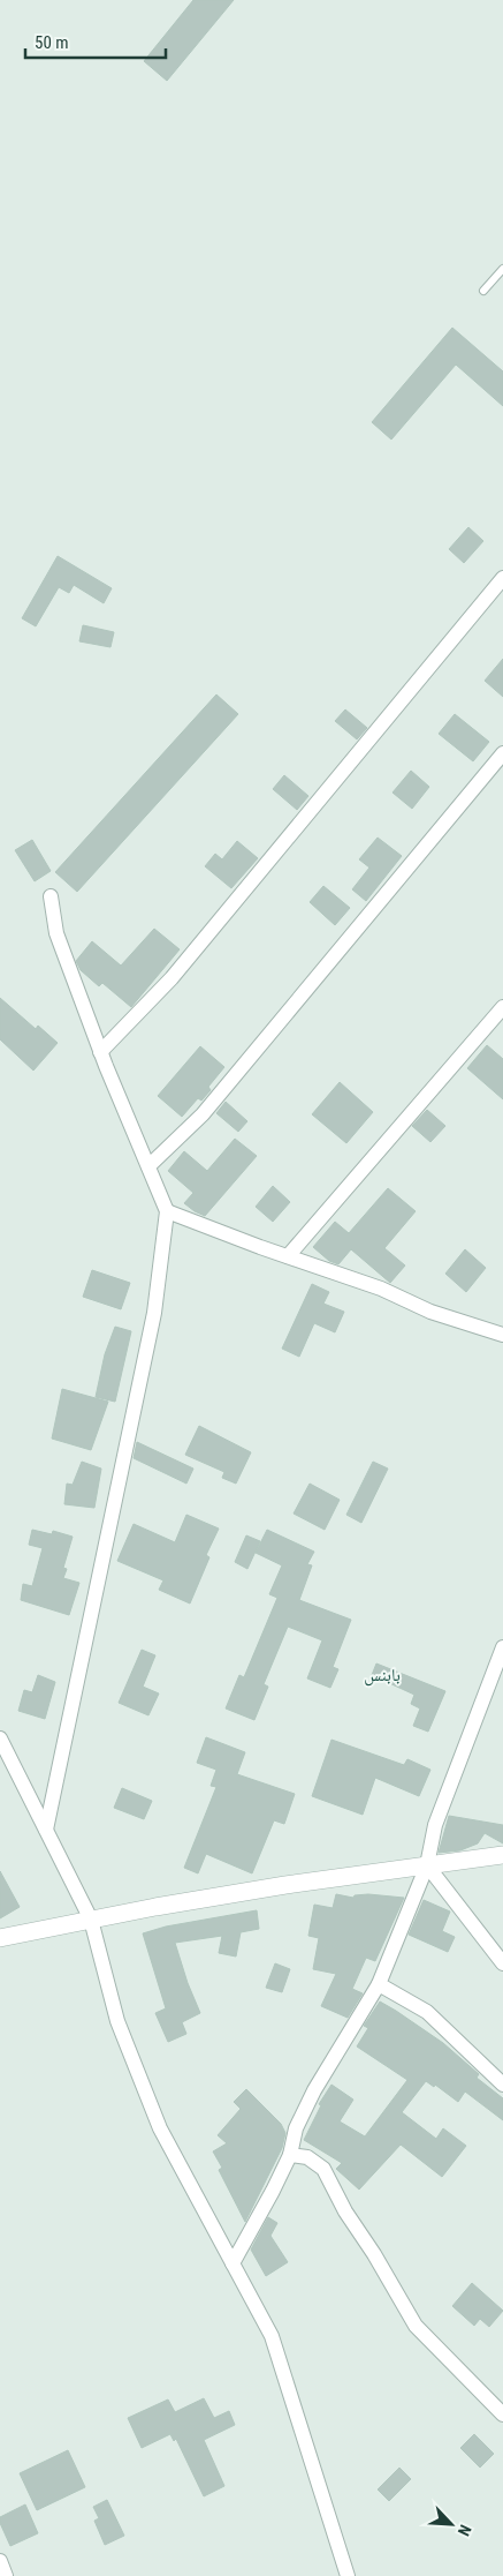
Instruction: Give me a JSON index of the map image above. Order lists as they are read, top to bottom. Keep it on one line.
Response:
{"districts":["بابنس"],"scale_bar":"50 m","north":"bottom right"}
